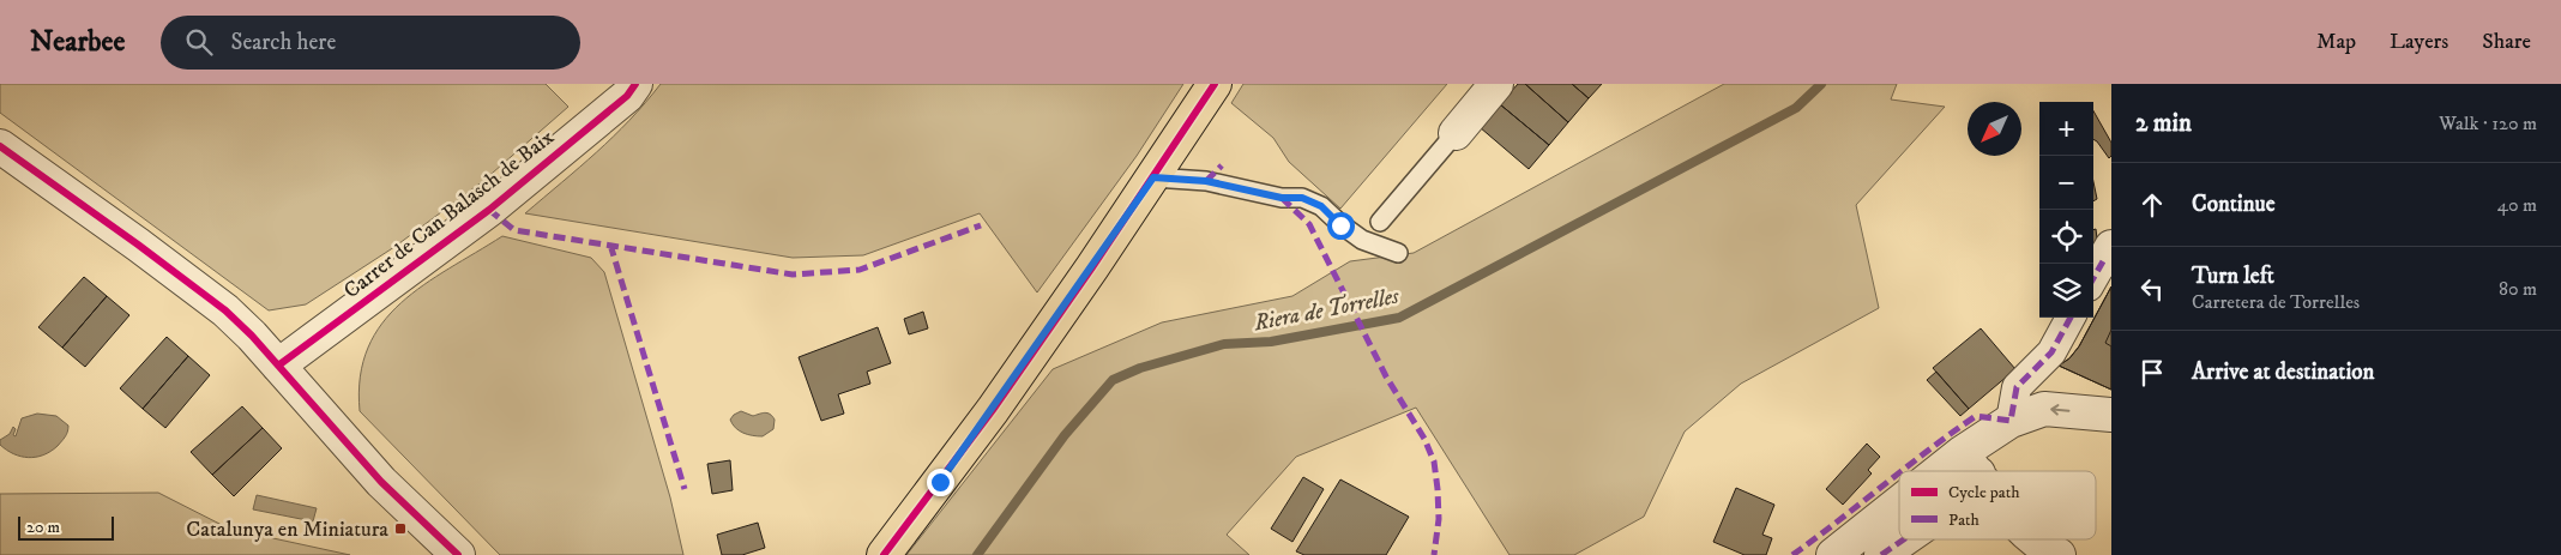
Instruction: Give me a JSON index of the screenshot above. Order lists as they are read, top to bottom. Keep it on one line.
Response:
{"streets":{"street":["Carrer de Can Balasch de Baix"]},"water":["Riera de Torrelles"],"places":{"transit":["Catalunya en Miniatura"]},"legend":["Cycle path","Path"],"scale_bar":"20 m","north":"bottom left","page":{"header":"Nearbee","search":"Search here","nav":["Map","Layers","Share"],"heading":["2 min","Walk · 120 m"],"map_buttons":["+","−"],"list":[["Continue","40 m"],["Turn left","Carretera de Torrelles","80 m"],"Arrive at destination"],"scale":"20 m"}}
